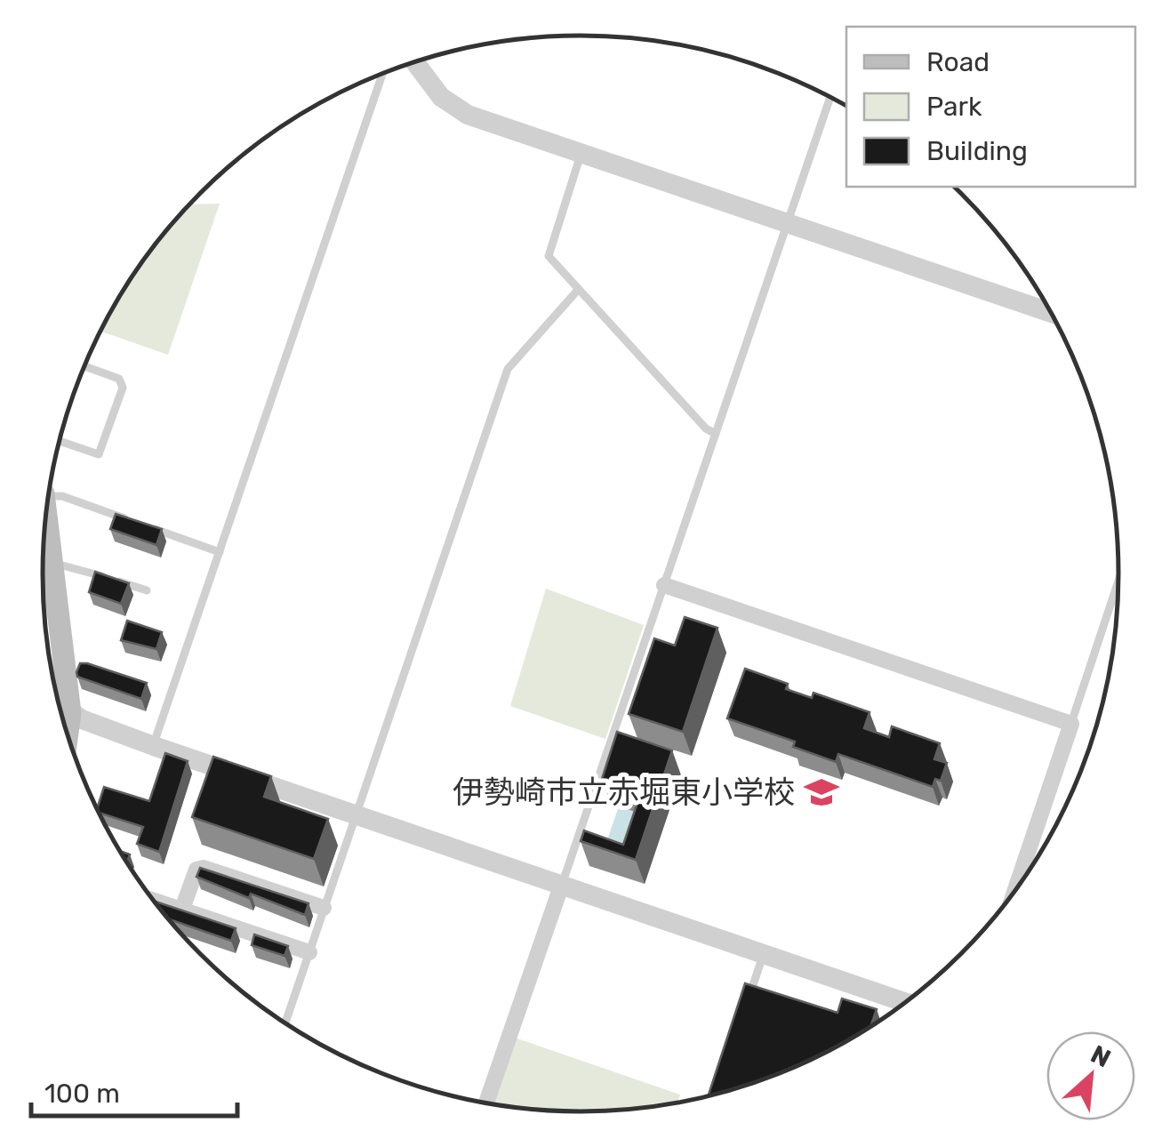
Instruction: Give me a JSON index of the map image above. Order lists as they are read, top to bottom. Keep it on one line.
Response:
{"places":{"school or university":["伊勢崎市立赤堀東小学校"]},"legend":["Road","Park","Building"],"scale_bar":"100 m","north":"top right"}
